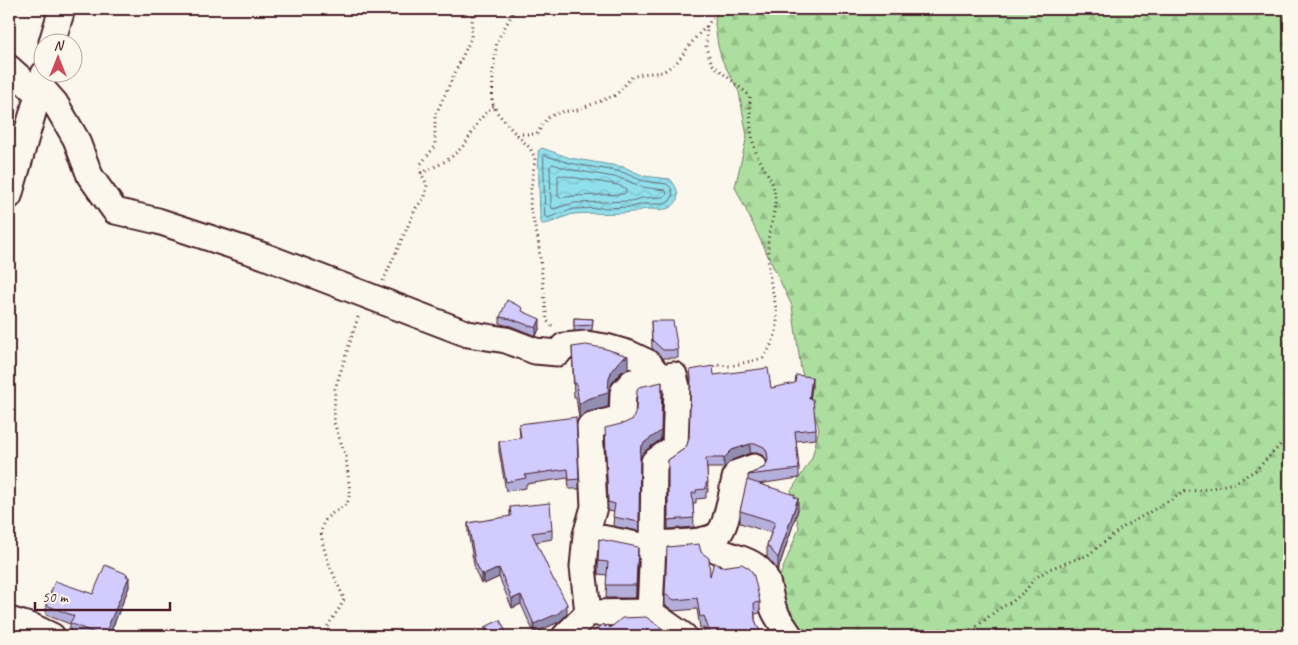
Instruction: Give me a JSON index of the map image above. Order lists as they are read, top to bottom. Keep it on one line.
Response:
{"scale_bar":"50 m","north":"top"}
